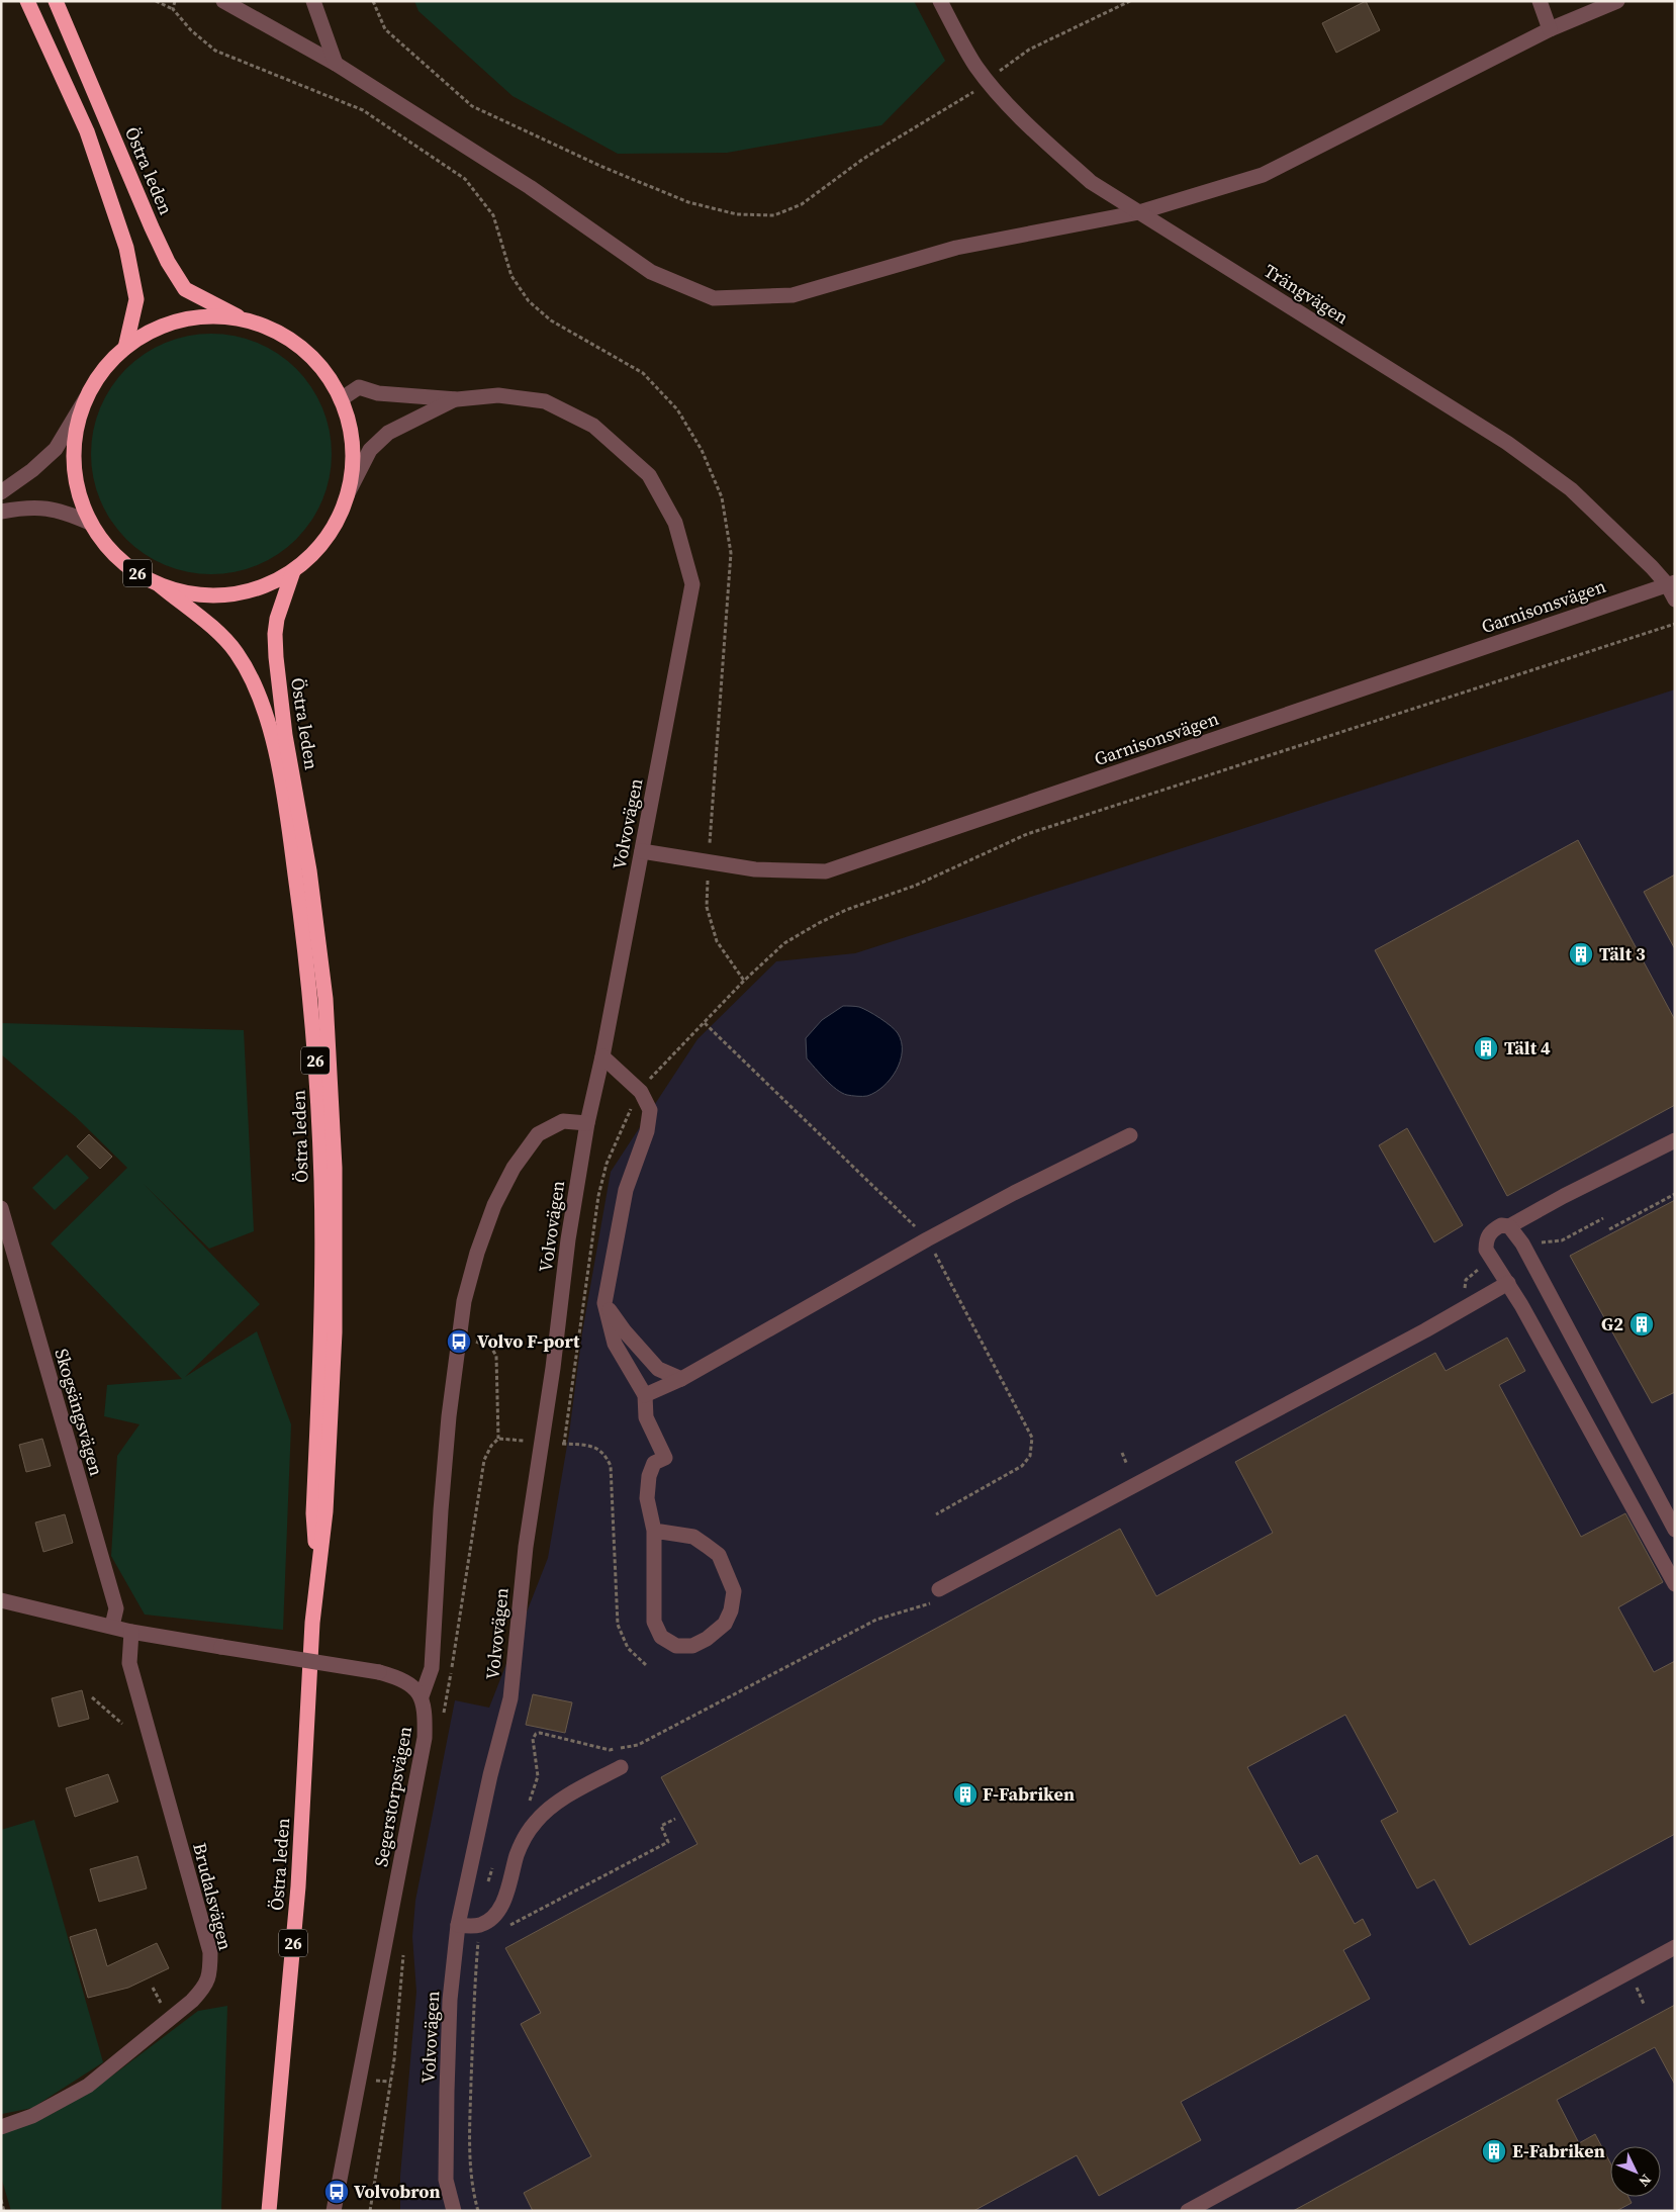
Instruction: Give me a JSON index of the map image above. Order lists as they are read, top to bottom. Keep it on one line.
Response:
{"streets":{"highway":["Östra leden","26"],"street":["Trängvägen","Garnisonsvägen","Volvovägen","Skogsängsvägen","Segerstorpsvägen","Brudalsvägen"]},"crossings":[["Östra leden","26"],["Trängvägen","Garnisonsvägen"],["Garnisonsvägen","Volvovägen"]],"places":{"building":["Tält 3","Tält 4","G2","F-Fabriken","E-Fabriken"],"bus stop":["Volvo F-port","Volvobron"]},"north":"bottom right"}
